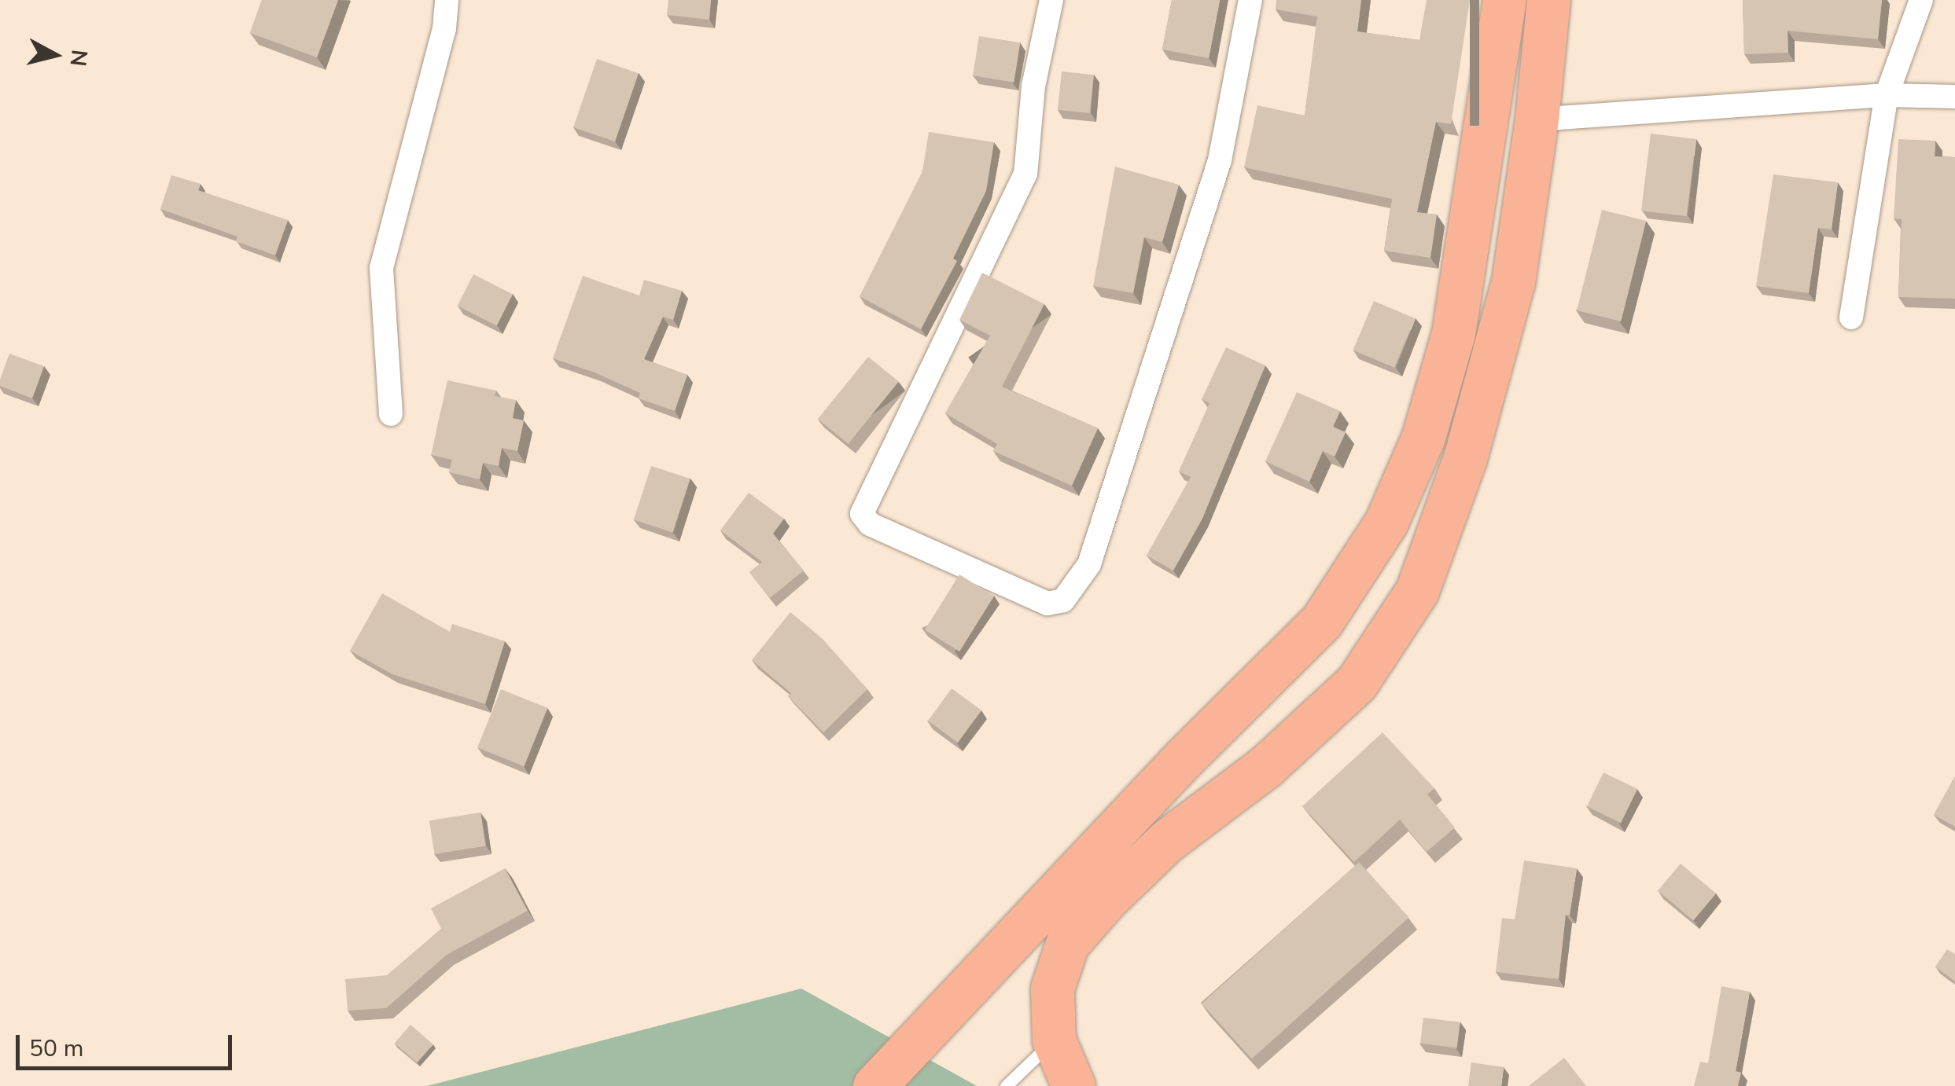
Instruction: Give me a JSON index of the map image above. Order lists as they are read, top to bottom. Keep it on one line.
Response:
{"scale_bar":"50 m","north":"right"}
